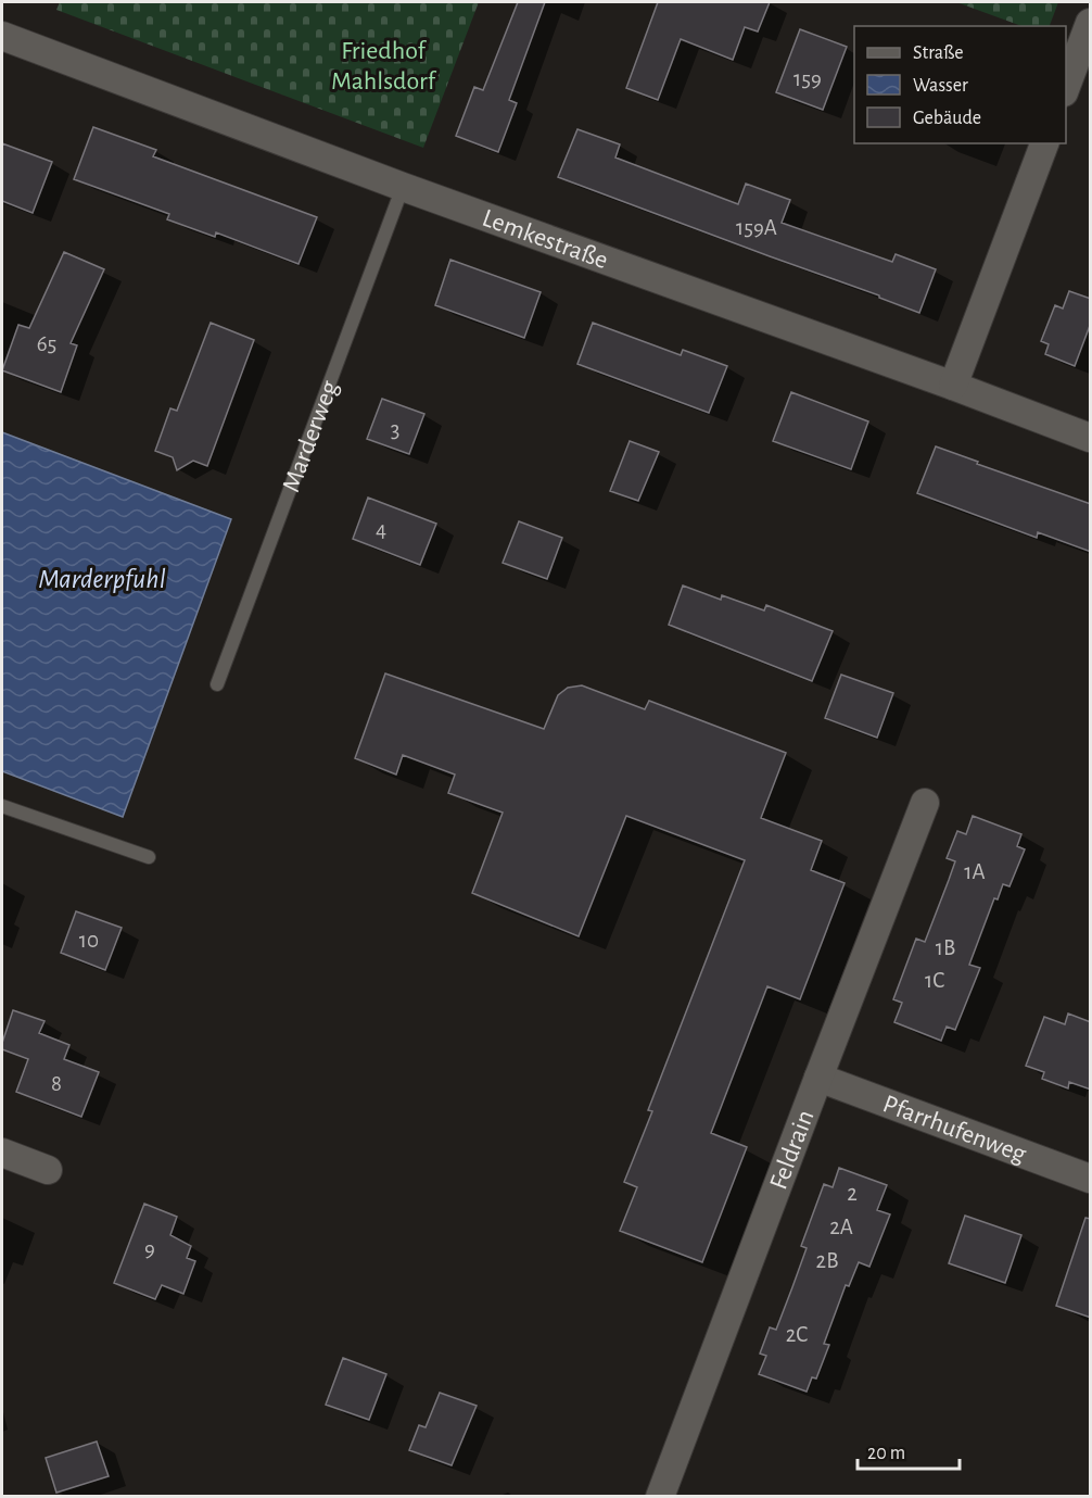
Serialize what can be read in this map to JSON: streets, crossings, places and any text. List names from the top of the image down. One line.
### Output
{"streets":{"street":["Lemkestraße","Pfarrhufenweg","Feldrain"],"lane":["Marderweg"]},"crossings":[["Lemkestraße","Marderweg"],["Pfarrhufenweg","Feldrain"]],"water":["Marderpfuhl"],"parks":["Friedhof Mahlsdorf"],"house_numbers":["159","159A","65","3","4","1A","10","1B","1C","8","2","2A","9","2B","2C"],"legend":["Straße","Wasser","Gebäude"],"scale_bar":"20 m"}
